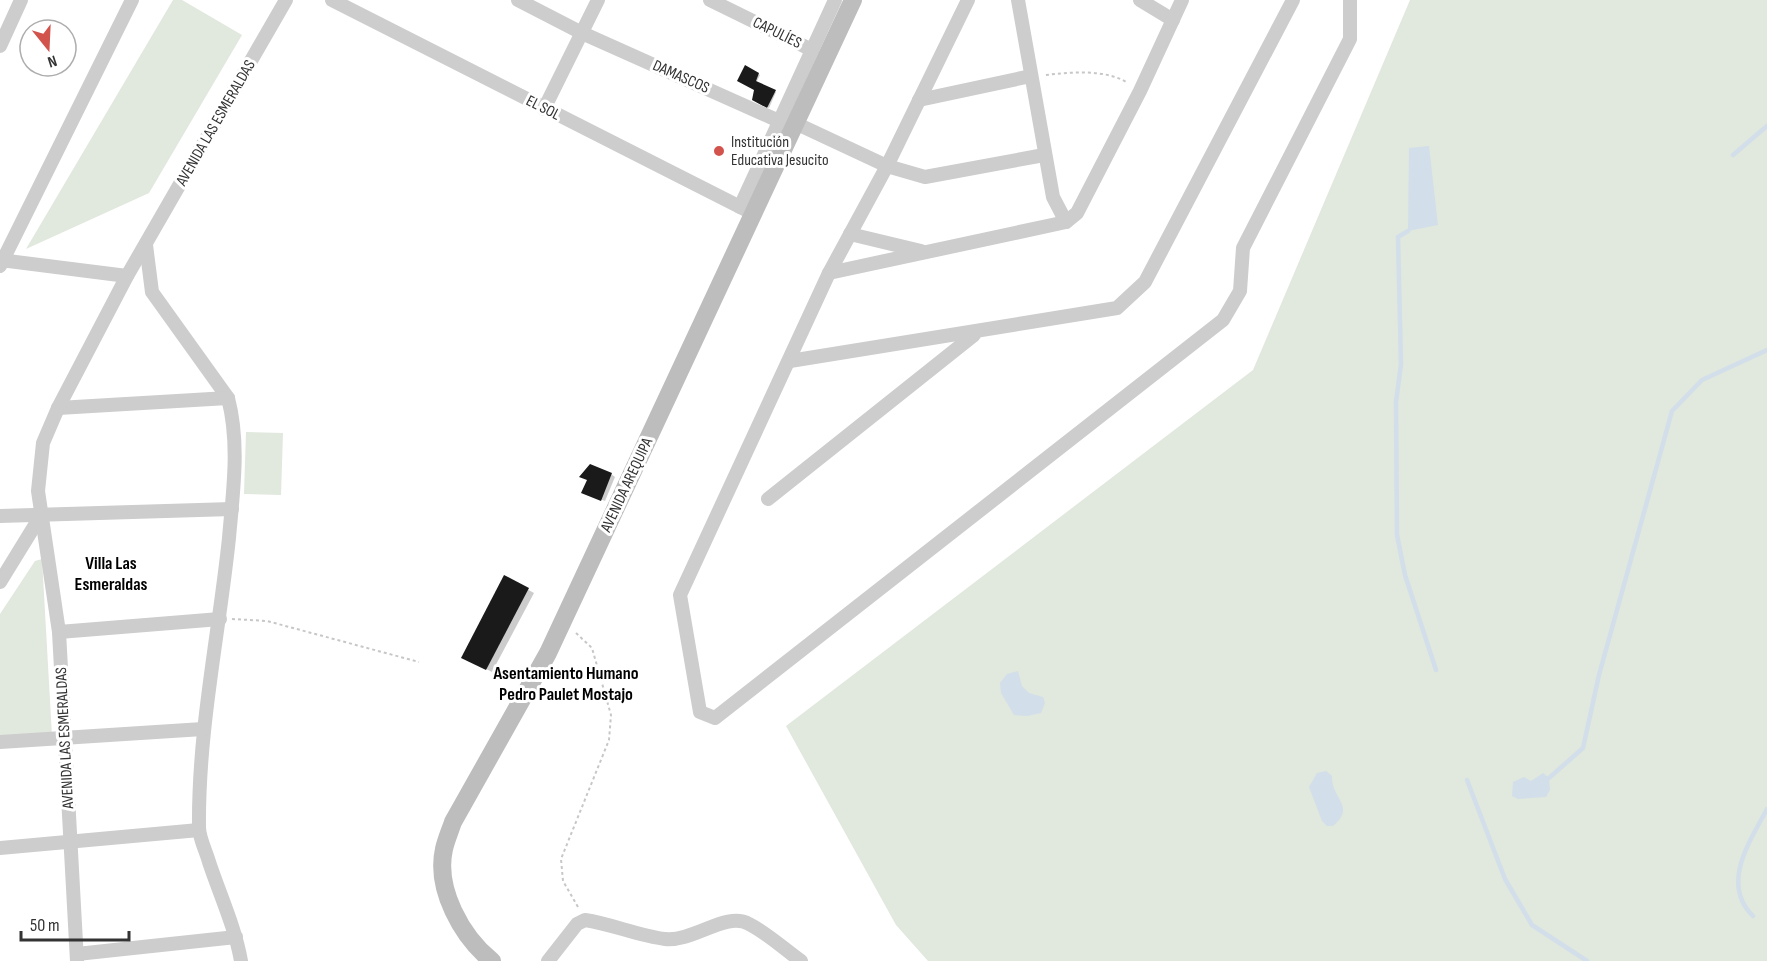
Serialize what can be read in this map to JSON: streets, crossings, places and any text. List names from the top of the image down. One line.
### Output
{"streets":{"street":["CAPULÍES","DAMASCOS","EL SOL","AVENIDA LAS ESMERALDAS","AVENIDA AREQUIPA"]},"crossings":[["DAMASCOS","AVENIDA AREQUIPA"],["EL SOL","AVENIDA AREQUIPA"]],"districts":["Villa Las Esmeraldas","Asentamiento Humano Pedro Paulet Mostajo"],"places":["Institución Educativa Jesucito"],"scale_bar":"50 m","north":"bottom"}
